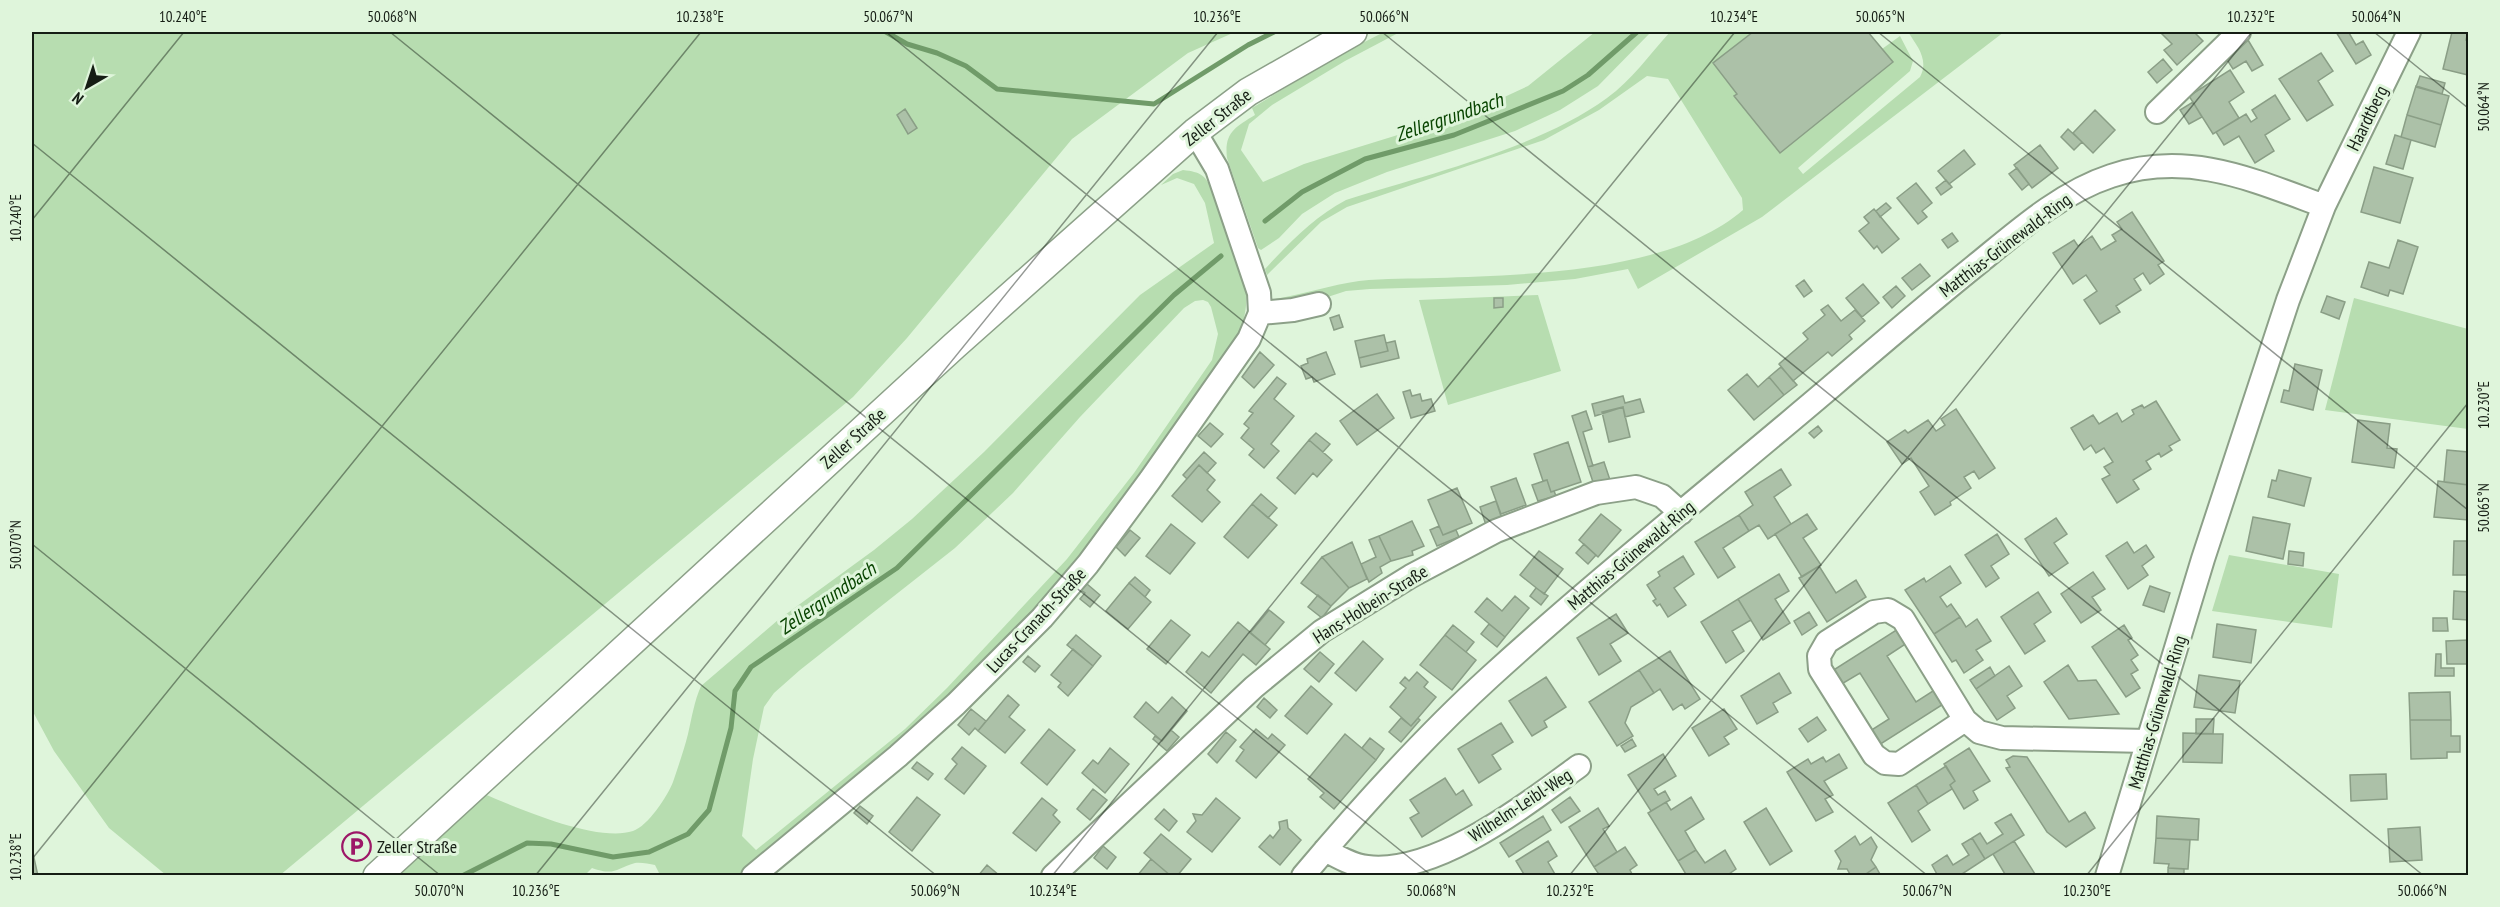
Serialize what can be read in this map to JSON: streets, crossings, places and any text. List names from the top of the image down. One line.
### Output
{"streets":{"street":["Zeller Straße","Haardtberg","Matthias-Grünewald-Ring","Hans-Holbein-Straße","Lucas-Cranach-Straße","Wilhelm-Leibl-Weg"]},"crossings":[["Haardtberg","Matthias-Grünewald-Ring"],["Matthias-Grünewald-Ring","Hans-Holbein-Straße"],["Matthias-Grünewald-Ring","Wilhelm-Leibl-Weg"]],"water":["Zellergrundbach"],"places":{"parking":["Zeller Straße"]},"north":"bottom left","coordinates":["10.240°E","50.068°N","10.238°E","50.067°N","10.236°E","50.066°N","10.234°E","50.065°N","10.232°E","50.064°N","10.230°E","50.070°N","50.069°N"]}
